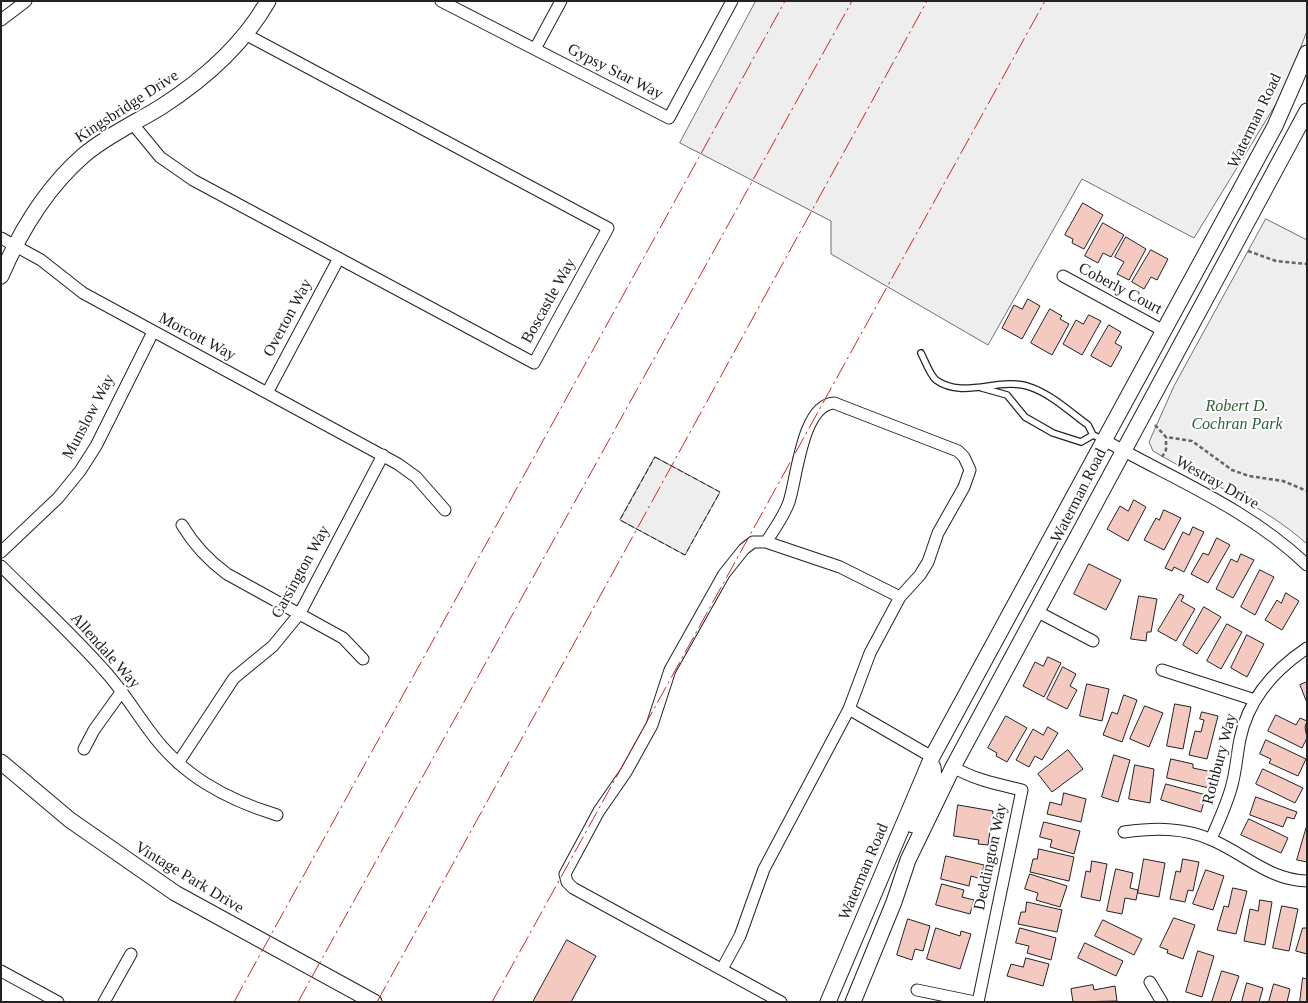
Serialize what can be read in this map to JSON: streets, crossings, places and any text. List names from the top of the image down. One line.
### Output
{"streets":{"street":["Gypsy Star Way","Kingsbridge Drive","Waterman Road","Coberly Court","Boscastle Way","Overton Way","Morcott Way","Munslow Way","Westray Drive","Carsington Way","Allendale Way","Rothbury Way","Deddington Way","Vintage Park Drive"]},"crossings":[["Kingsbridge Drive","Boscastle Way"],["Kingsbridge Drive","Morcott Way"],["Waterman Road","Coberly Court"],["Waterman Road","Westray Drive"],["Waterman Road","Deddington Way"],["Boscastle Way","Overton Way"],["Overton Way","Morcott Way"],["Morcott Way","Munslow Way"],["Morcott Way","Carsington Way"],["Carsington Way","Allendale Way"]],"parks":["Robert D. Cochran Park"]}
